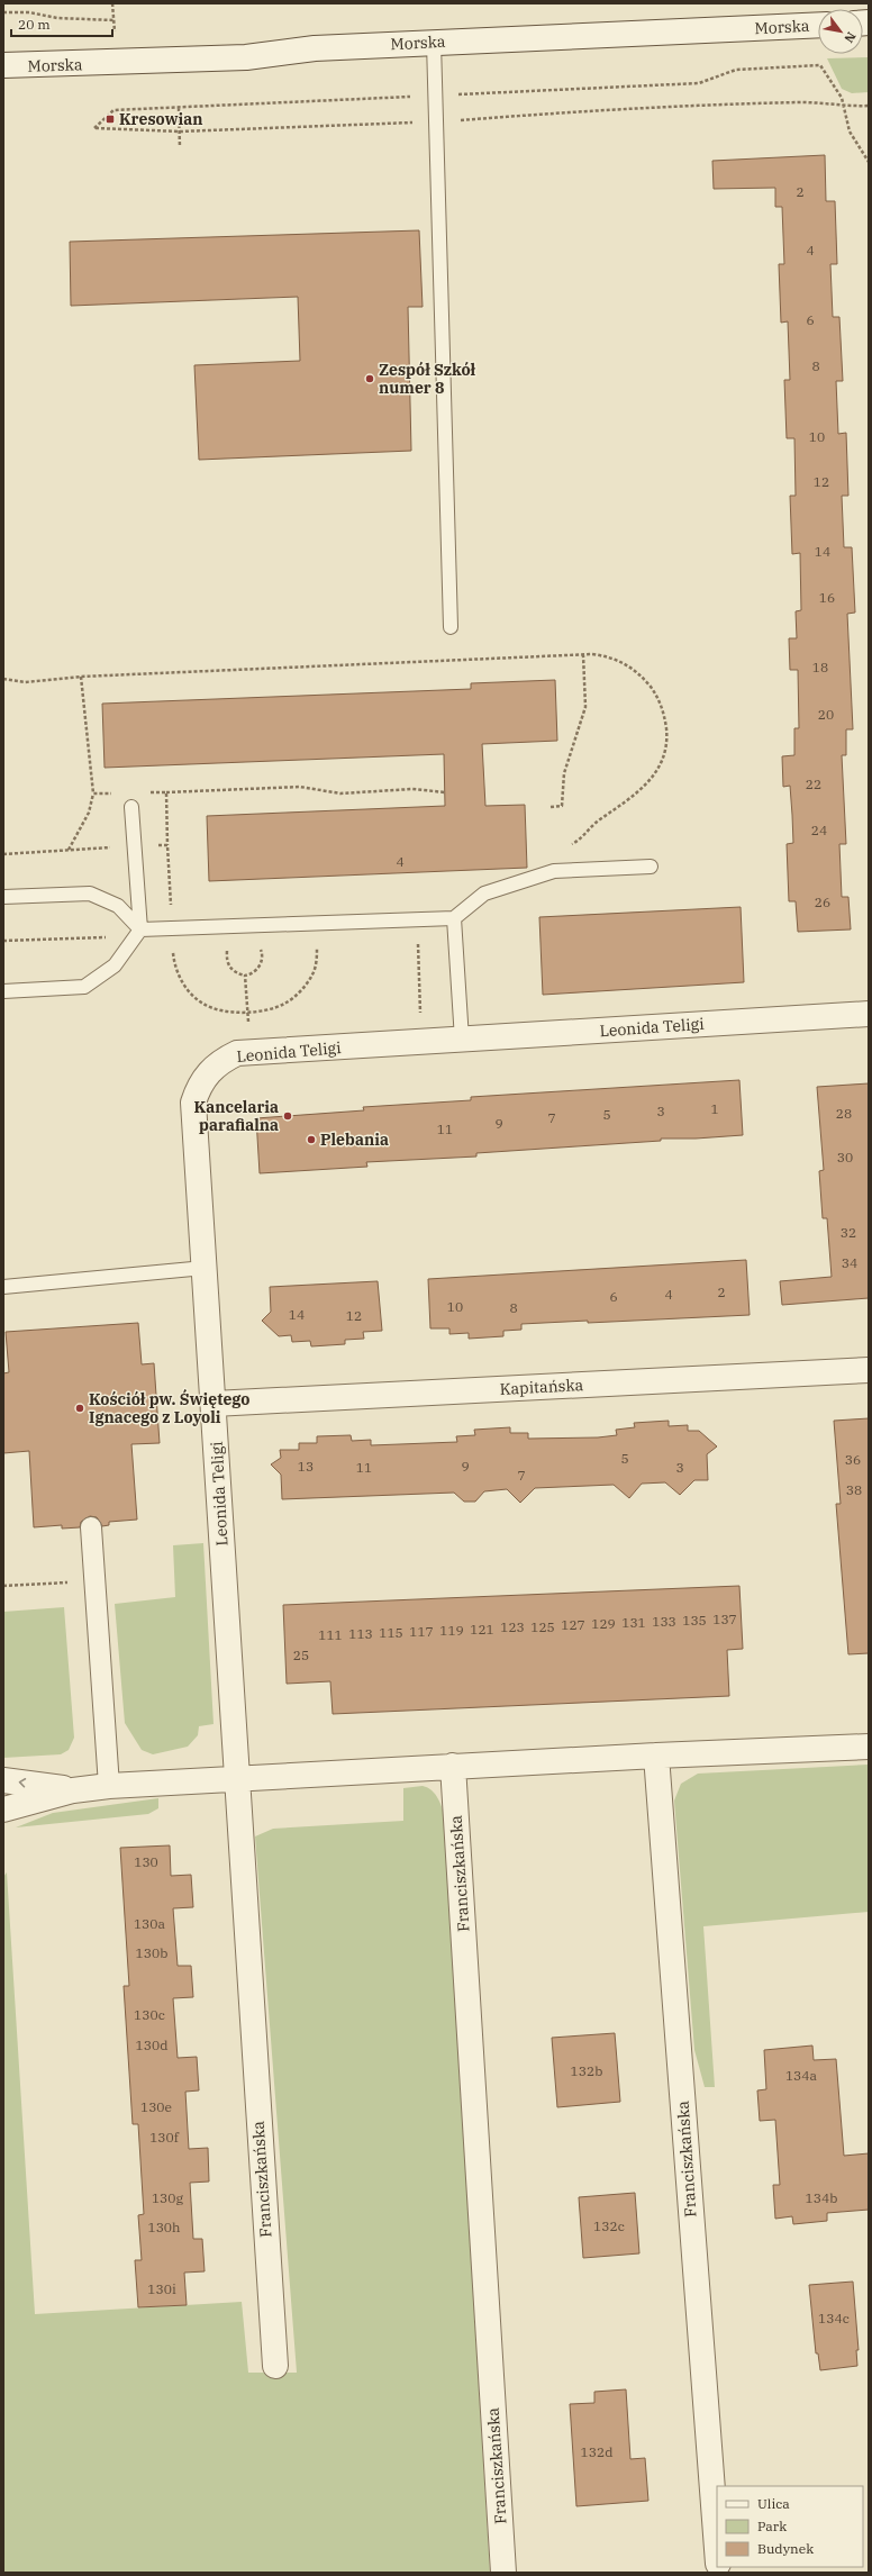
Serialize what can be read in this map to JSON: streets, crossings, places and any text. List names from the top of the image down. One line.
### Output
{"streets":{"street":["Morska","Leonida Teligi","Kapitańska","Franciszkańska"]},"crossings":[["Leonida Teligi","Kapitańska"],["Leonida Teligi","Franciszkańska"]],"places":{"transit":["Kresowian"],"other":["Zespół Szkół numer 8","Kancelaria parafialna","Plebania","Kościół pw. Świętego Ignacego z Loyoli"]},"house_numbers":["2","4","6","8","10","12","14","16","18","20","22","24","4","26","1","3","28","5","7","9","11","30","32","34","2","4","6","10","8","14","12","5","36","13","9","11","3","7","38","137","135","133","131","129","127","123","125","121","119","117","115","113","111","25","130","130a","130b","130c","130d","132b","134a","130e","130f","130g","134b","132c","130h","130i","134c","132d"],"legend":["Ulica","Park","Budynek"],"scale_bar":"20 m","north":"bottom right"}
